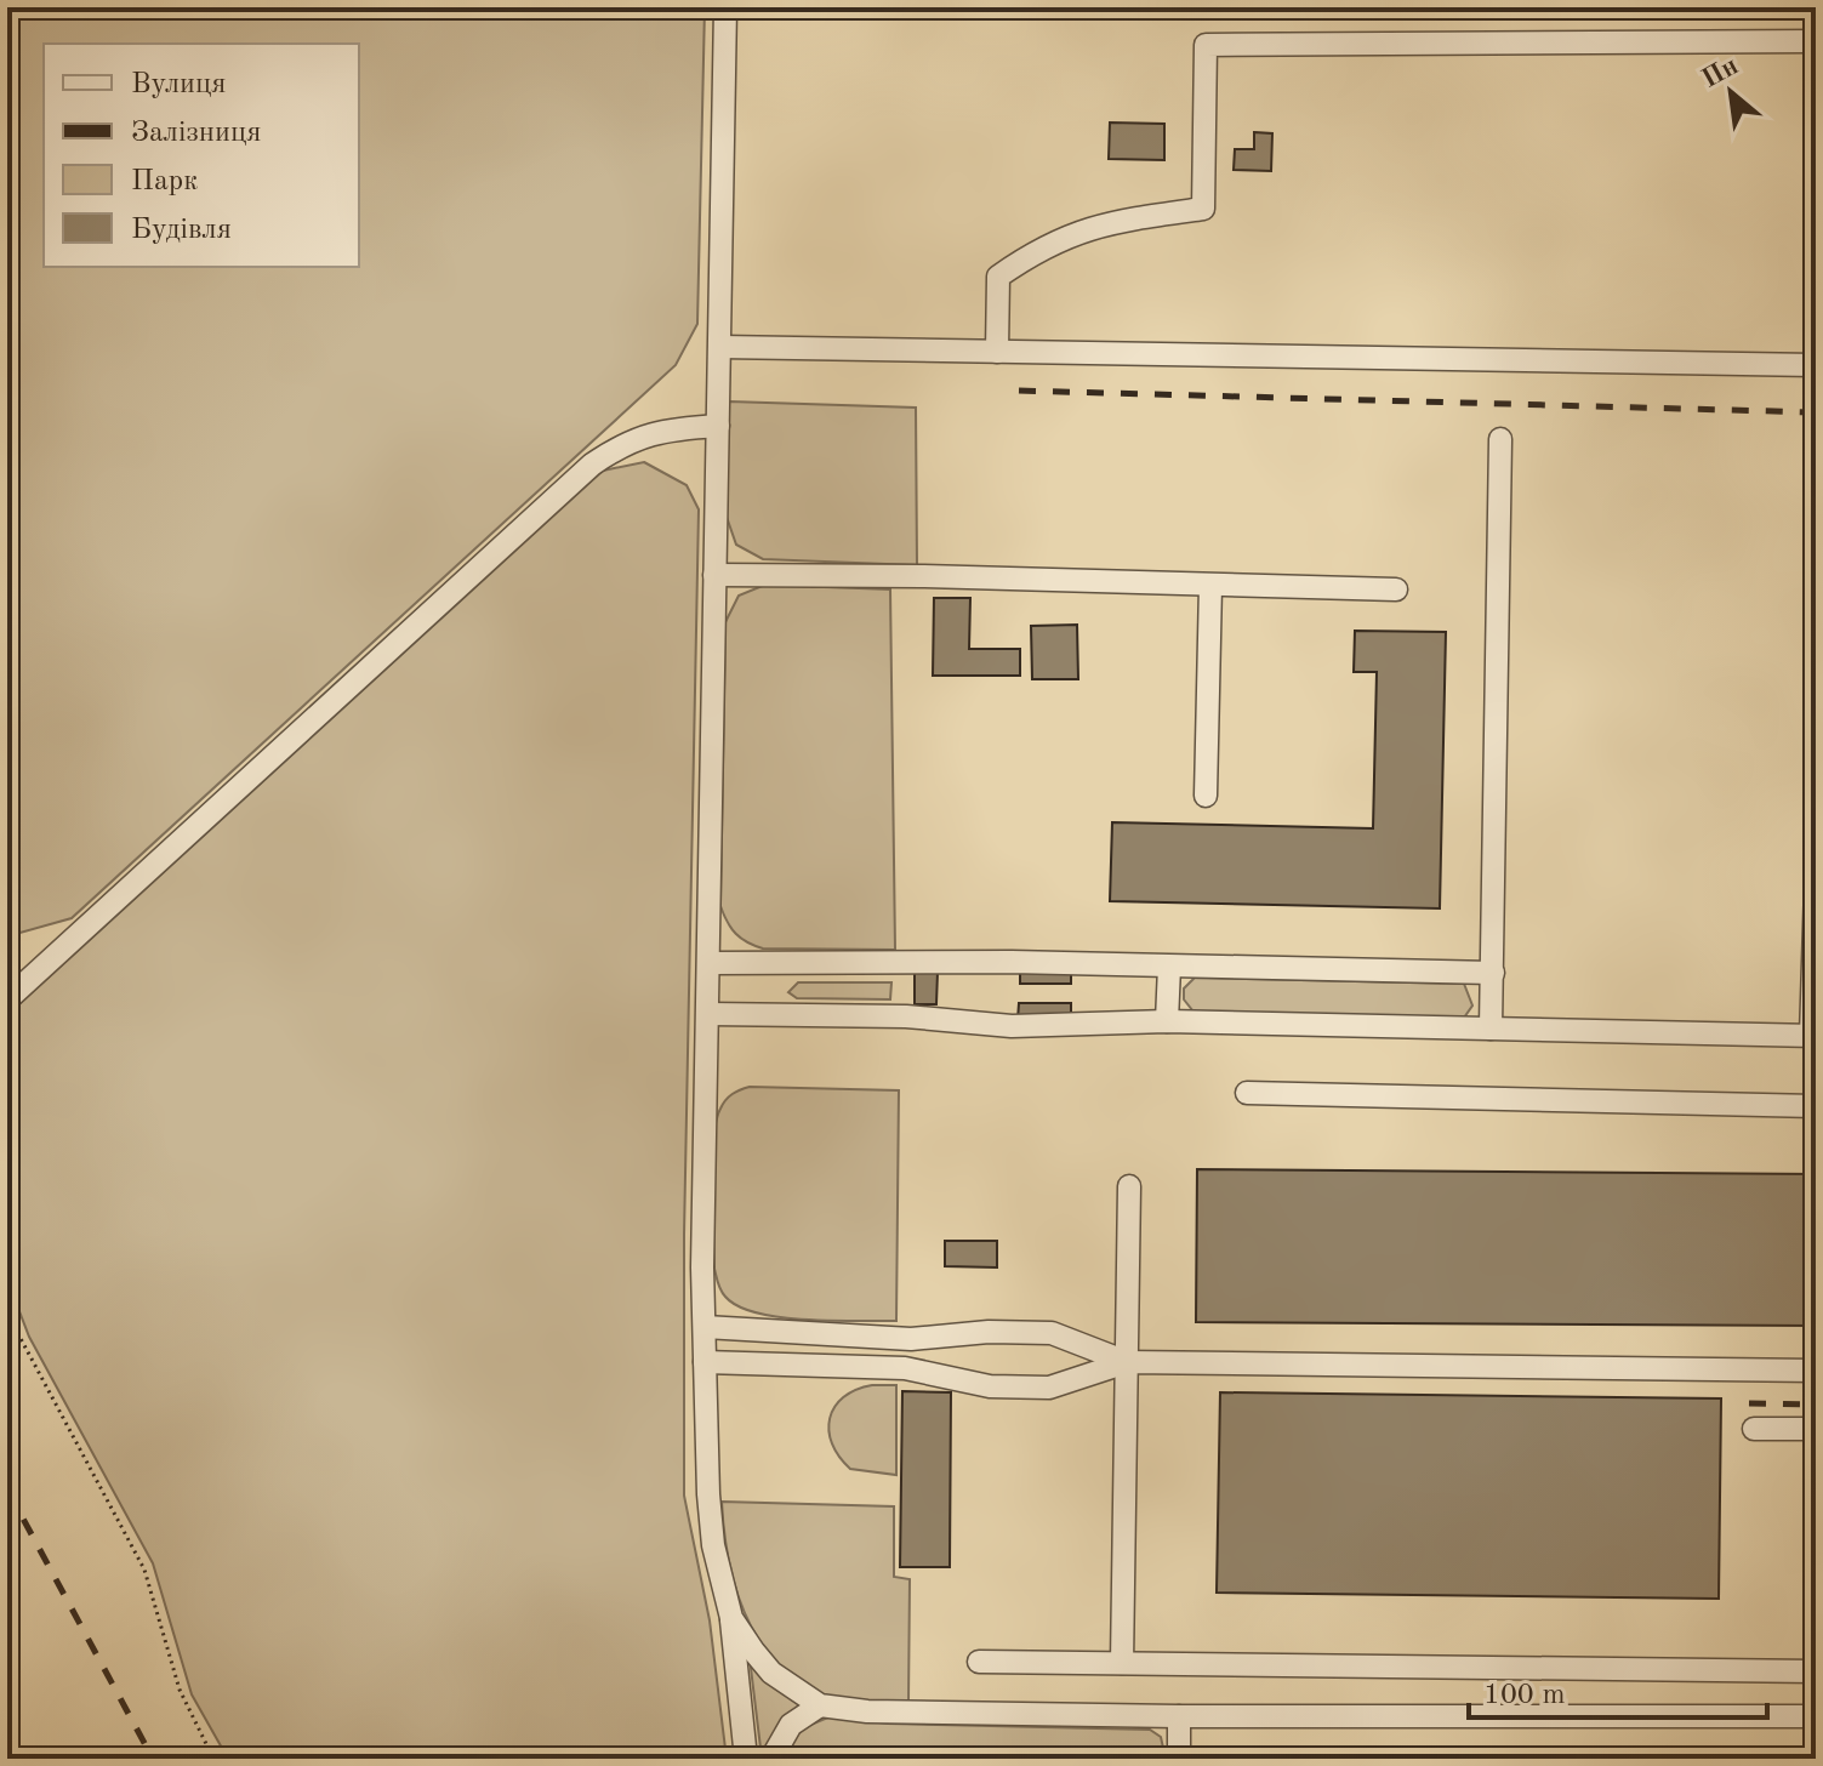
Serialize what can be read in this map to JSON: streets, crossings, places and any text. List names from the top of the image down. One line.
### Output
{"legend":["Вулиця","Залізниця","Парк","Будівля"],"scale_bar":"100 m","north":"top left"}
